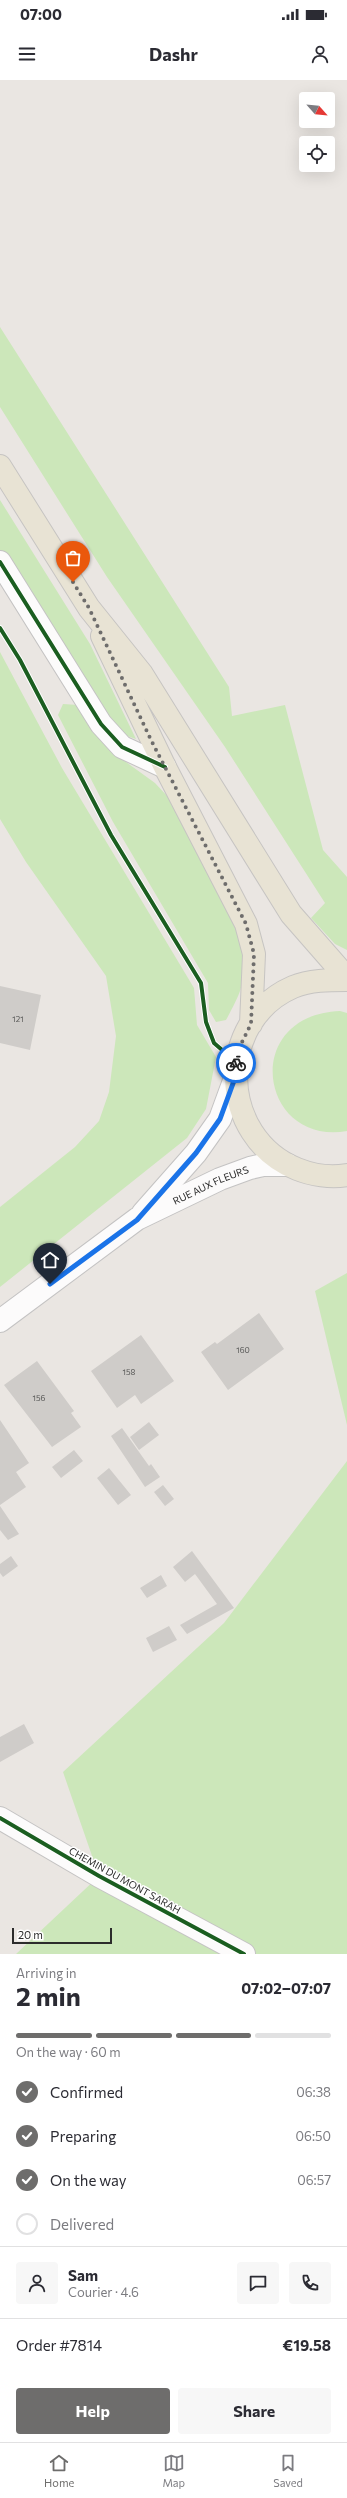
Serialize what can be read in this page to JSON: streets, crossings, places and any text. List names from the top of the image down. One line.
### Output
{"streets":{"street":["RUE AUX FLEURS","CHEMIN DU MONT SARAH"]},"house_numbers":["121","160","158","156"],"scale_bar":"20 m","north":"bottom right","page":{"status":"07:00","header":"Dashr","scale":"20 m","heading":["2 min","Arriving in","07:02–07:07"],"panel":["Sam","Courier · 4.6","Order #7814","€19.58"],"bar":"On the way · 60 m","list":[["Confirmed","06:38"],["Preparing","06:50"],["On the way","06:57"],"Delivered"],"buttons":["Help","Share"],"tabs":["Home","Map","Saved"]}}
